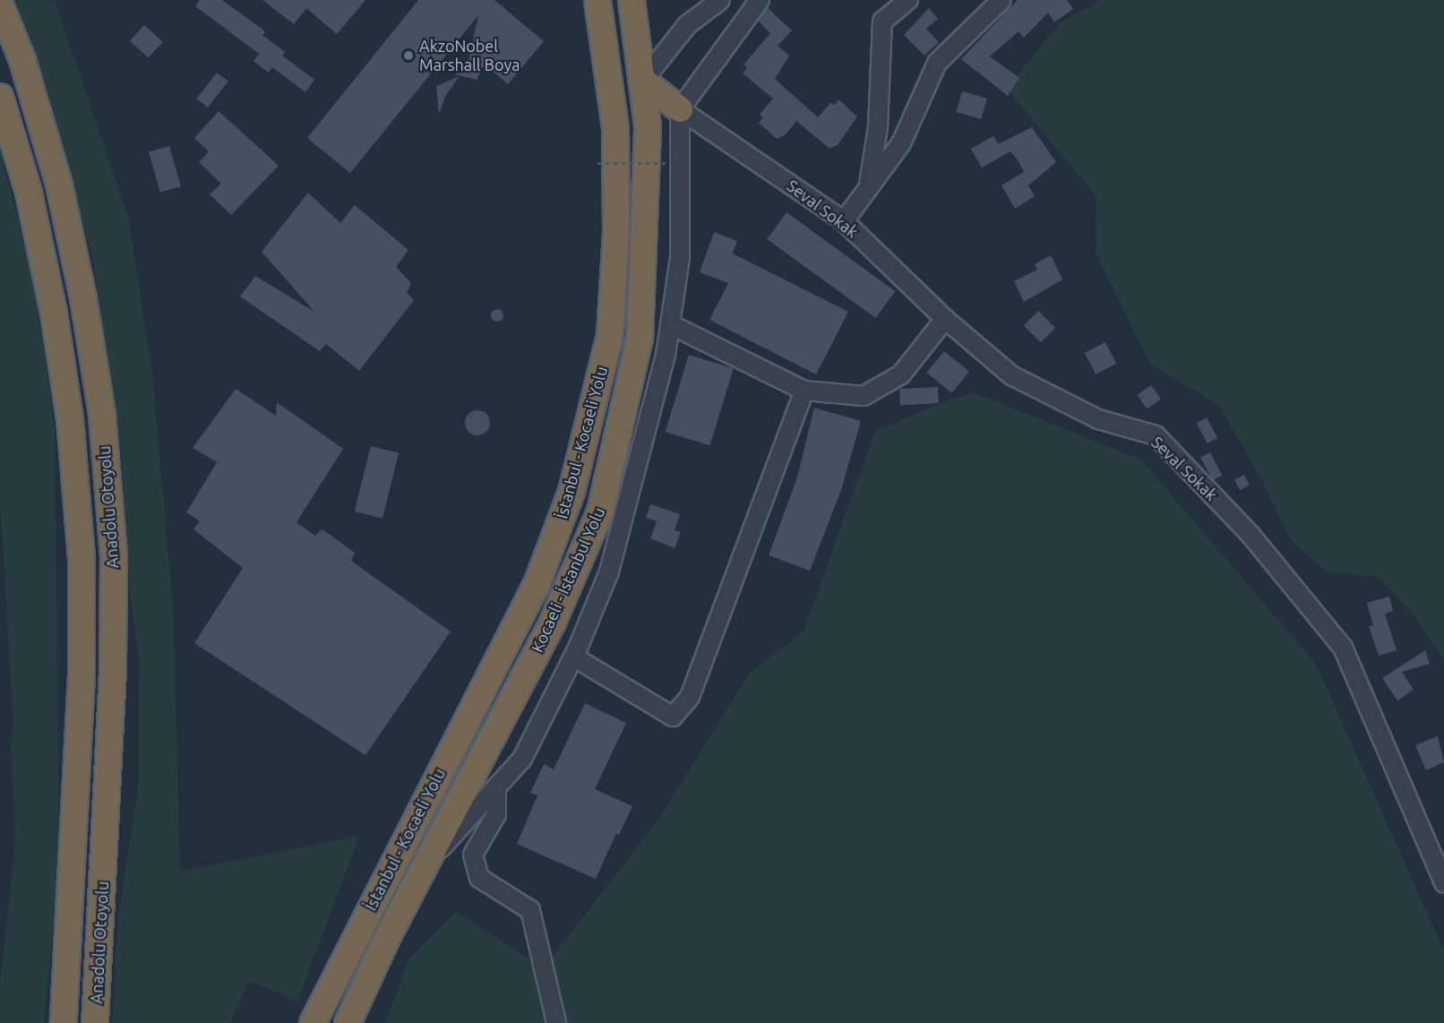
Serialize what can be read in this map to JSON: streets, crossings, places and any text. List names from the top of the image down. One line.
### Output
{"streets":{"highway":["İstanbul - Kocaeli Yolu","Anadolu Otoyolu","Kocaeli - İstanbul Yolu"],"street":["Seval Sokak"]},"places":["AkzoNobel Marshall Boya"]}
